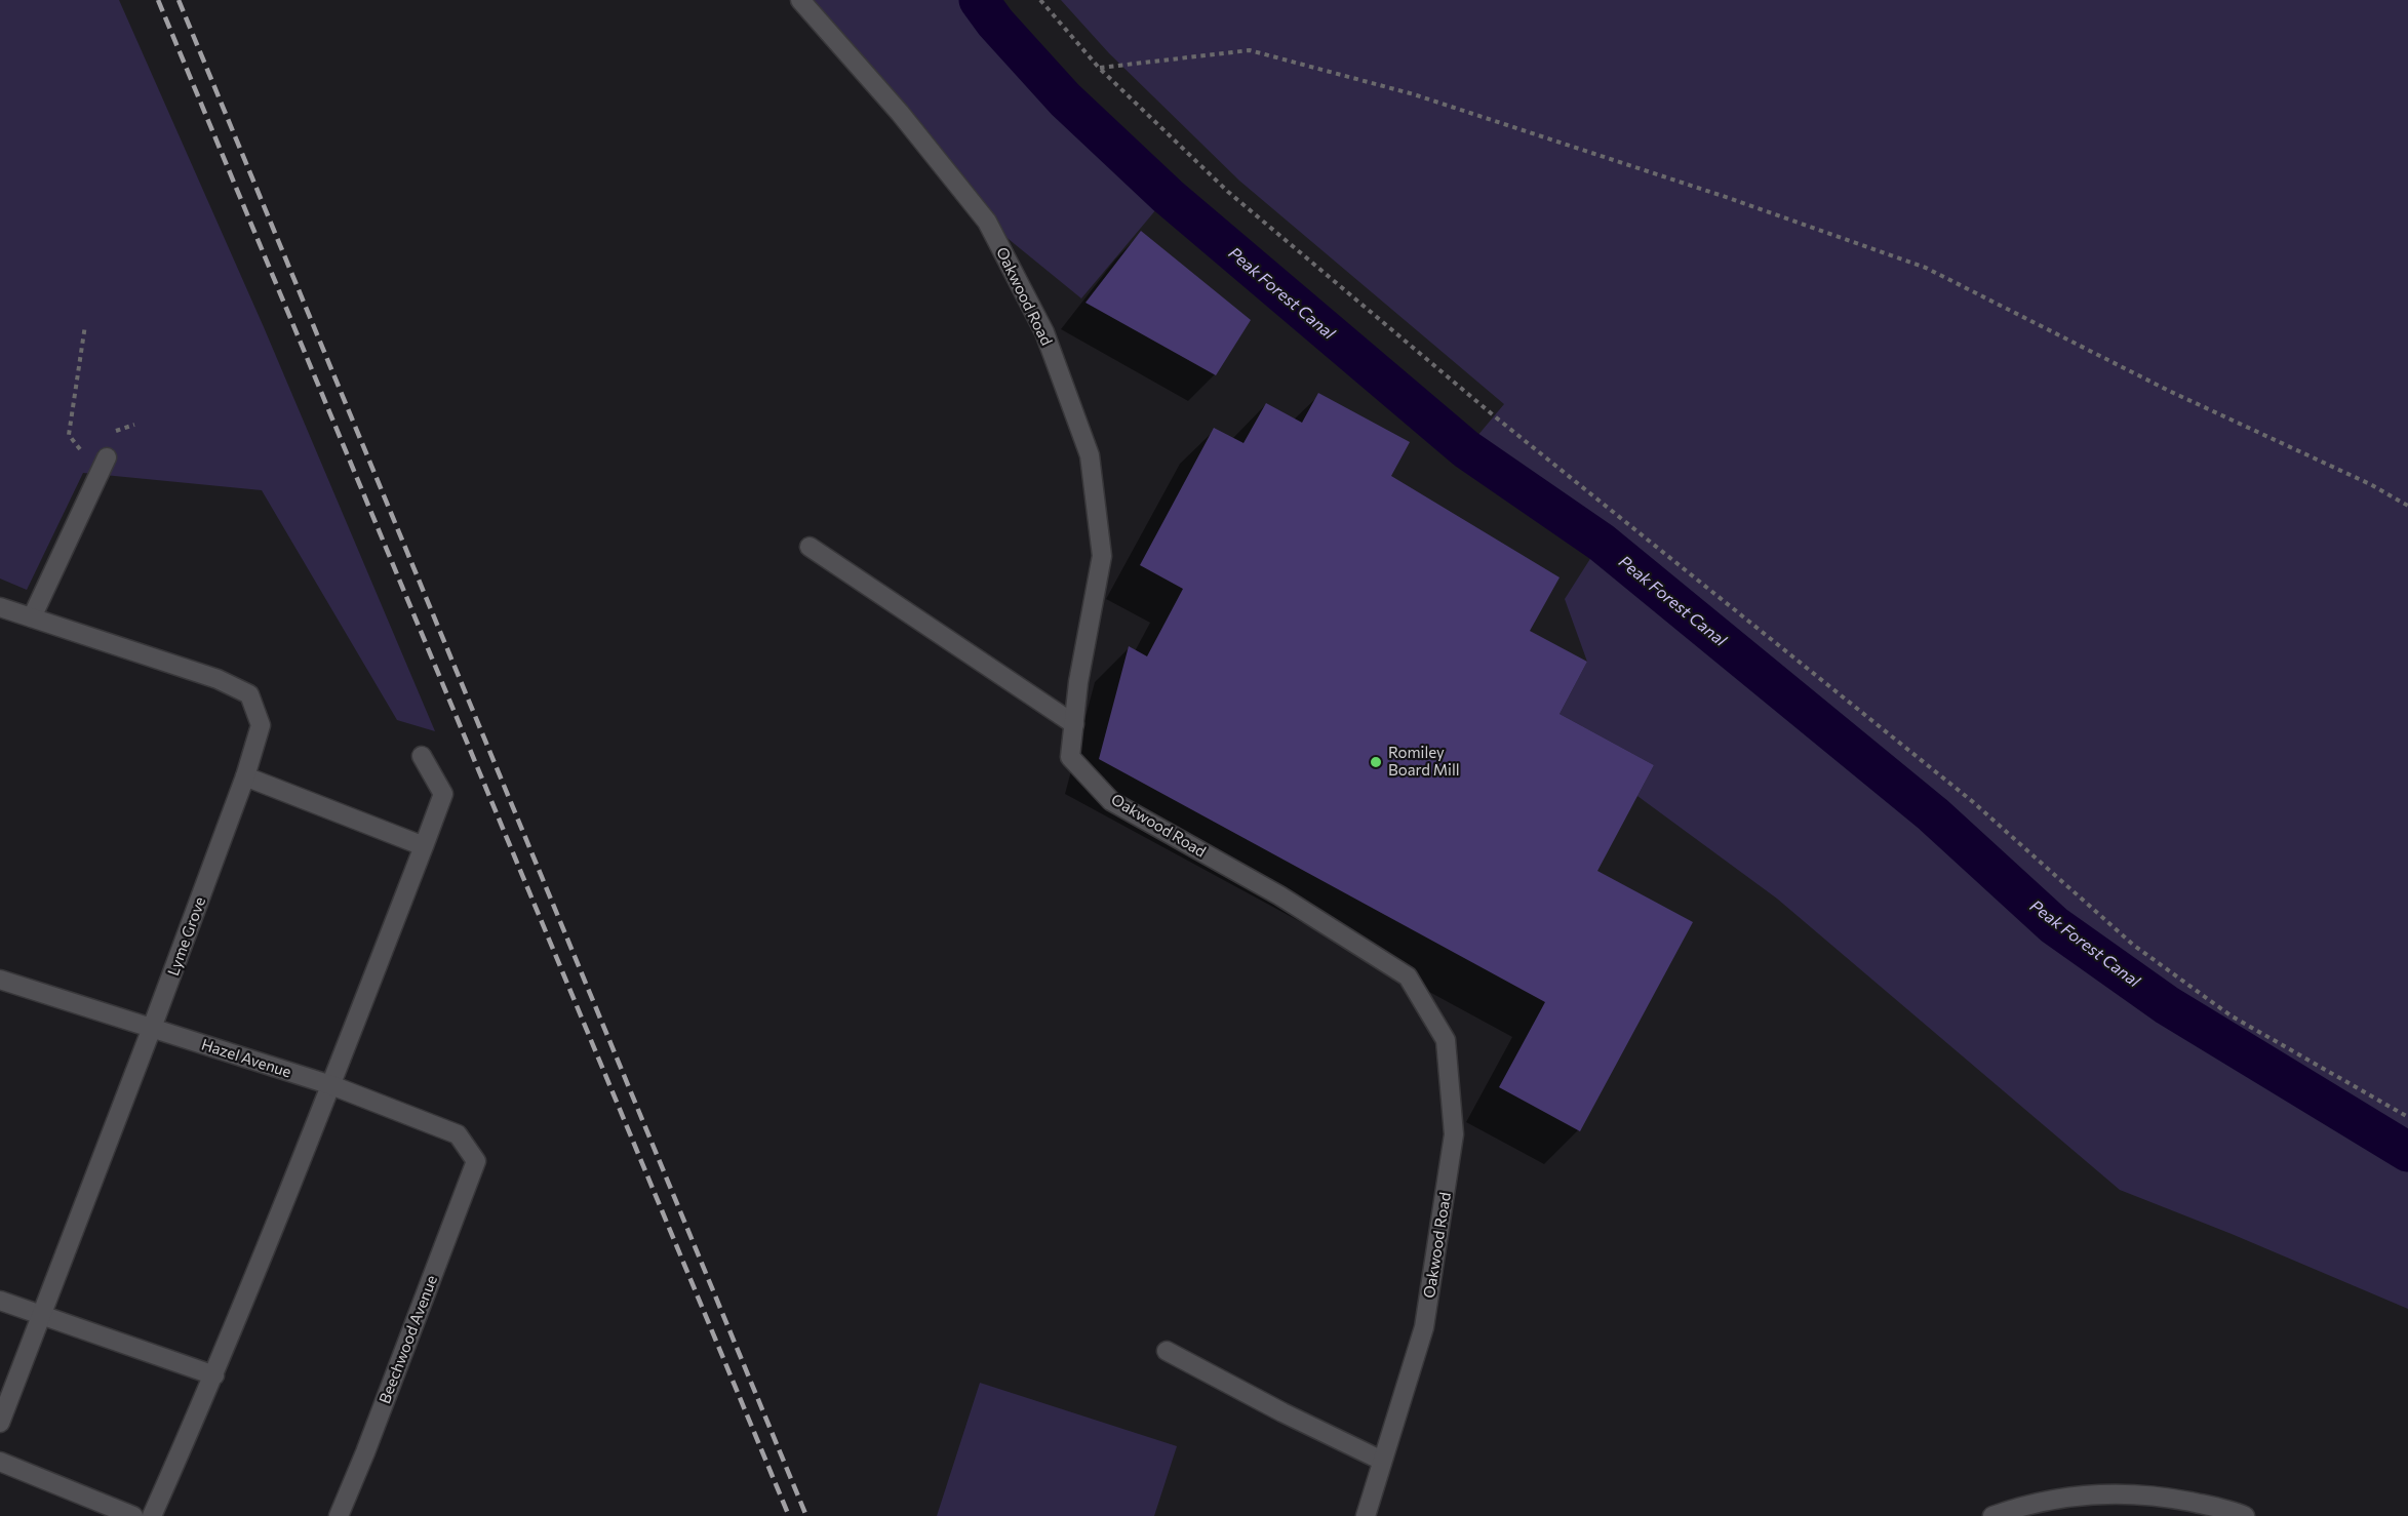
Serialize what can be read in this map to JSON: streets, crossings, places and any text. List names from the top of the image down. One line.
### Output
{"streets":{"street":["Oakwood Road","Lyme Grove","Hazel Avenue","Beechwood Avenue"]},"crossings":[["Lyme Grove","Hazel Avenue"],["Hazel Avenue","Beechwood Avenue"]],"water":["Peak Forest Canal"],"places":["Romiley Board Mill"]}
